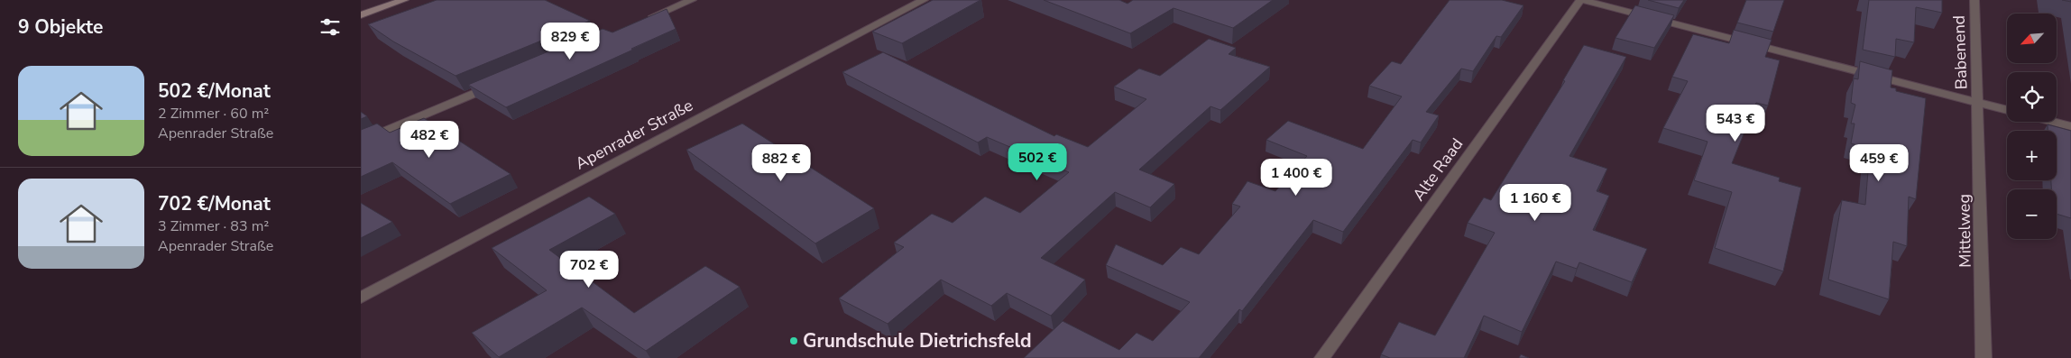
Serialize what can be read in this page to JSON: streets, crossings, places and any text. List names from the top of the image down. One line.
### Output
{"streets":{"street":["Babenend","Apenrader Straße","Alte Raad","Mittelweg"]},"crossings":[["Babenend","Mittelweg"]],"places":["Grundschule Dietrichsfeld"],"north":"bottom left","page":{"heading":"9 Objekte","map_buttons":["+","−"],"price":["829 €","543 €","482 €","502 €","882 €","459 €","1 400 €","1 160 €","702 €"],"list":[{"name":"502 €/Monat","note":"2 Zimmer · 60 m² · Apenrader Straße"},{"name":"702 €/Monat","note":"3 Zimmer · 83 m² · Apenrader Straße"}]}}
